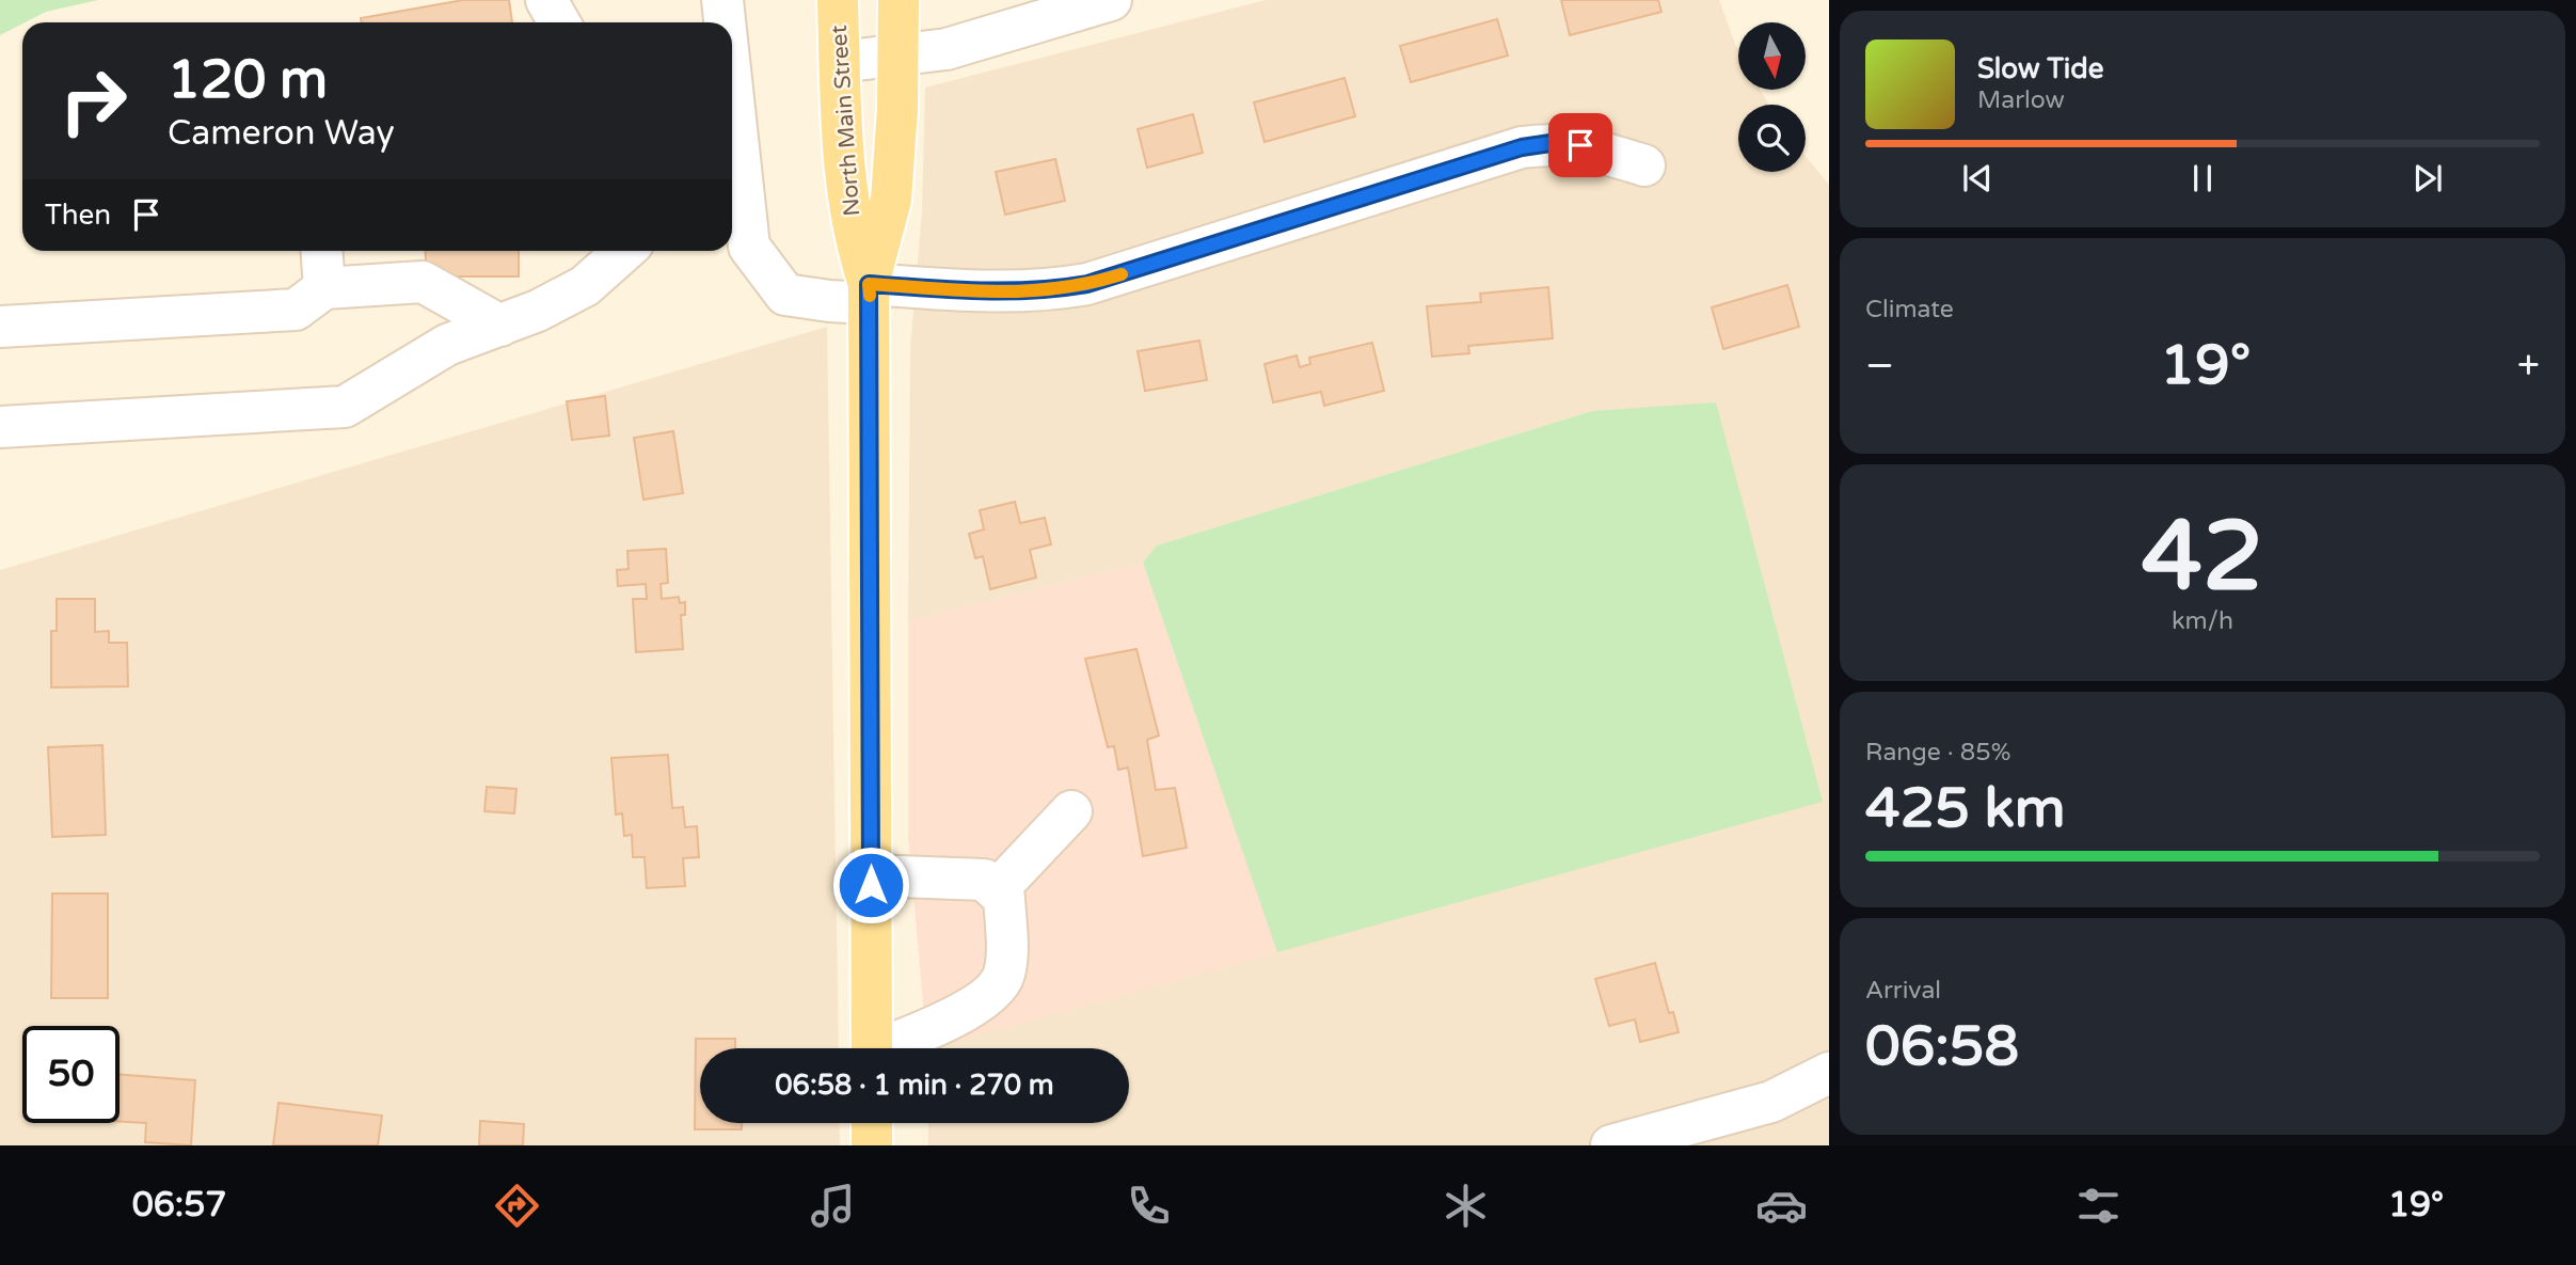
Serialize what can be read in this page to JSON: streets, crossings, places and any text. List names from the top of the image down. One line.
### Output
{"streets":{"main road":["North Main Street"]},"north":"bottom","page":{"turn":["120 m","Cameron Way"],"song":["Slow Tide","Marlow"],"then":"Then","tile":["Climate",["42","km/h"],["Range · 85%","425 km"],["Arrival","06:58"]],"heat":["−","19°","+"],"limit":"50","trip":"06:58 · 1 min · 270 m","tabs":["06:57","19°"]}}
